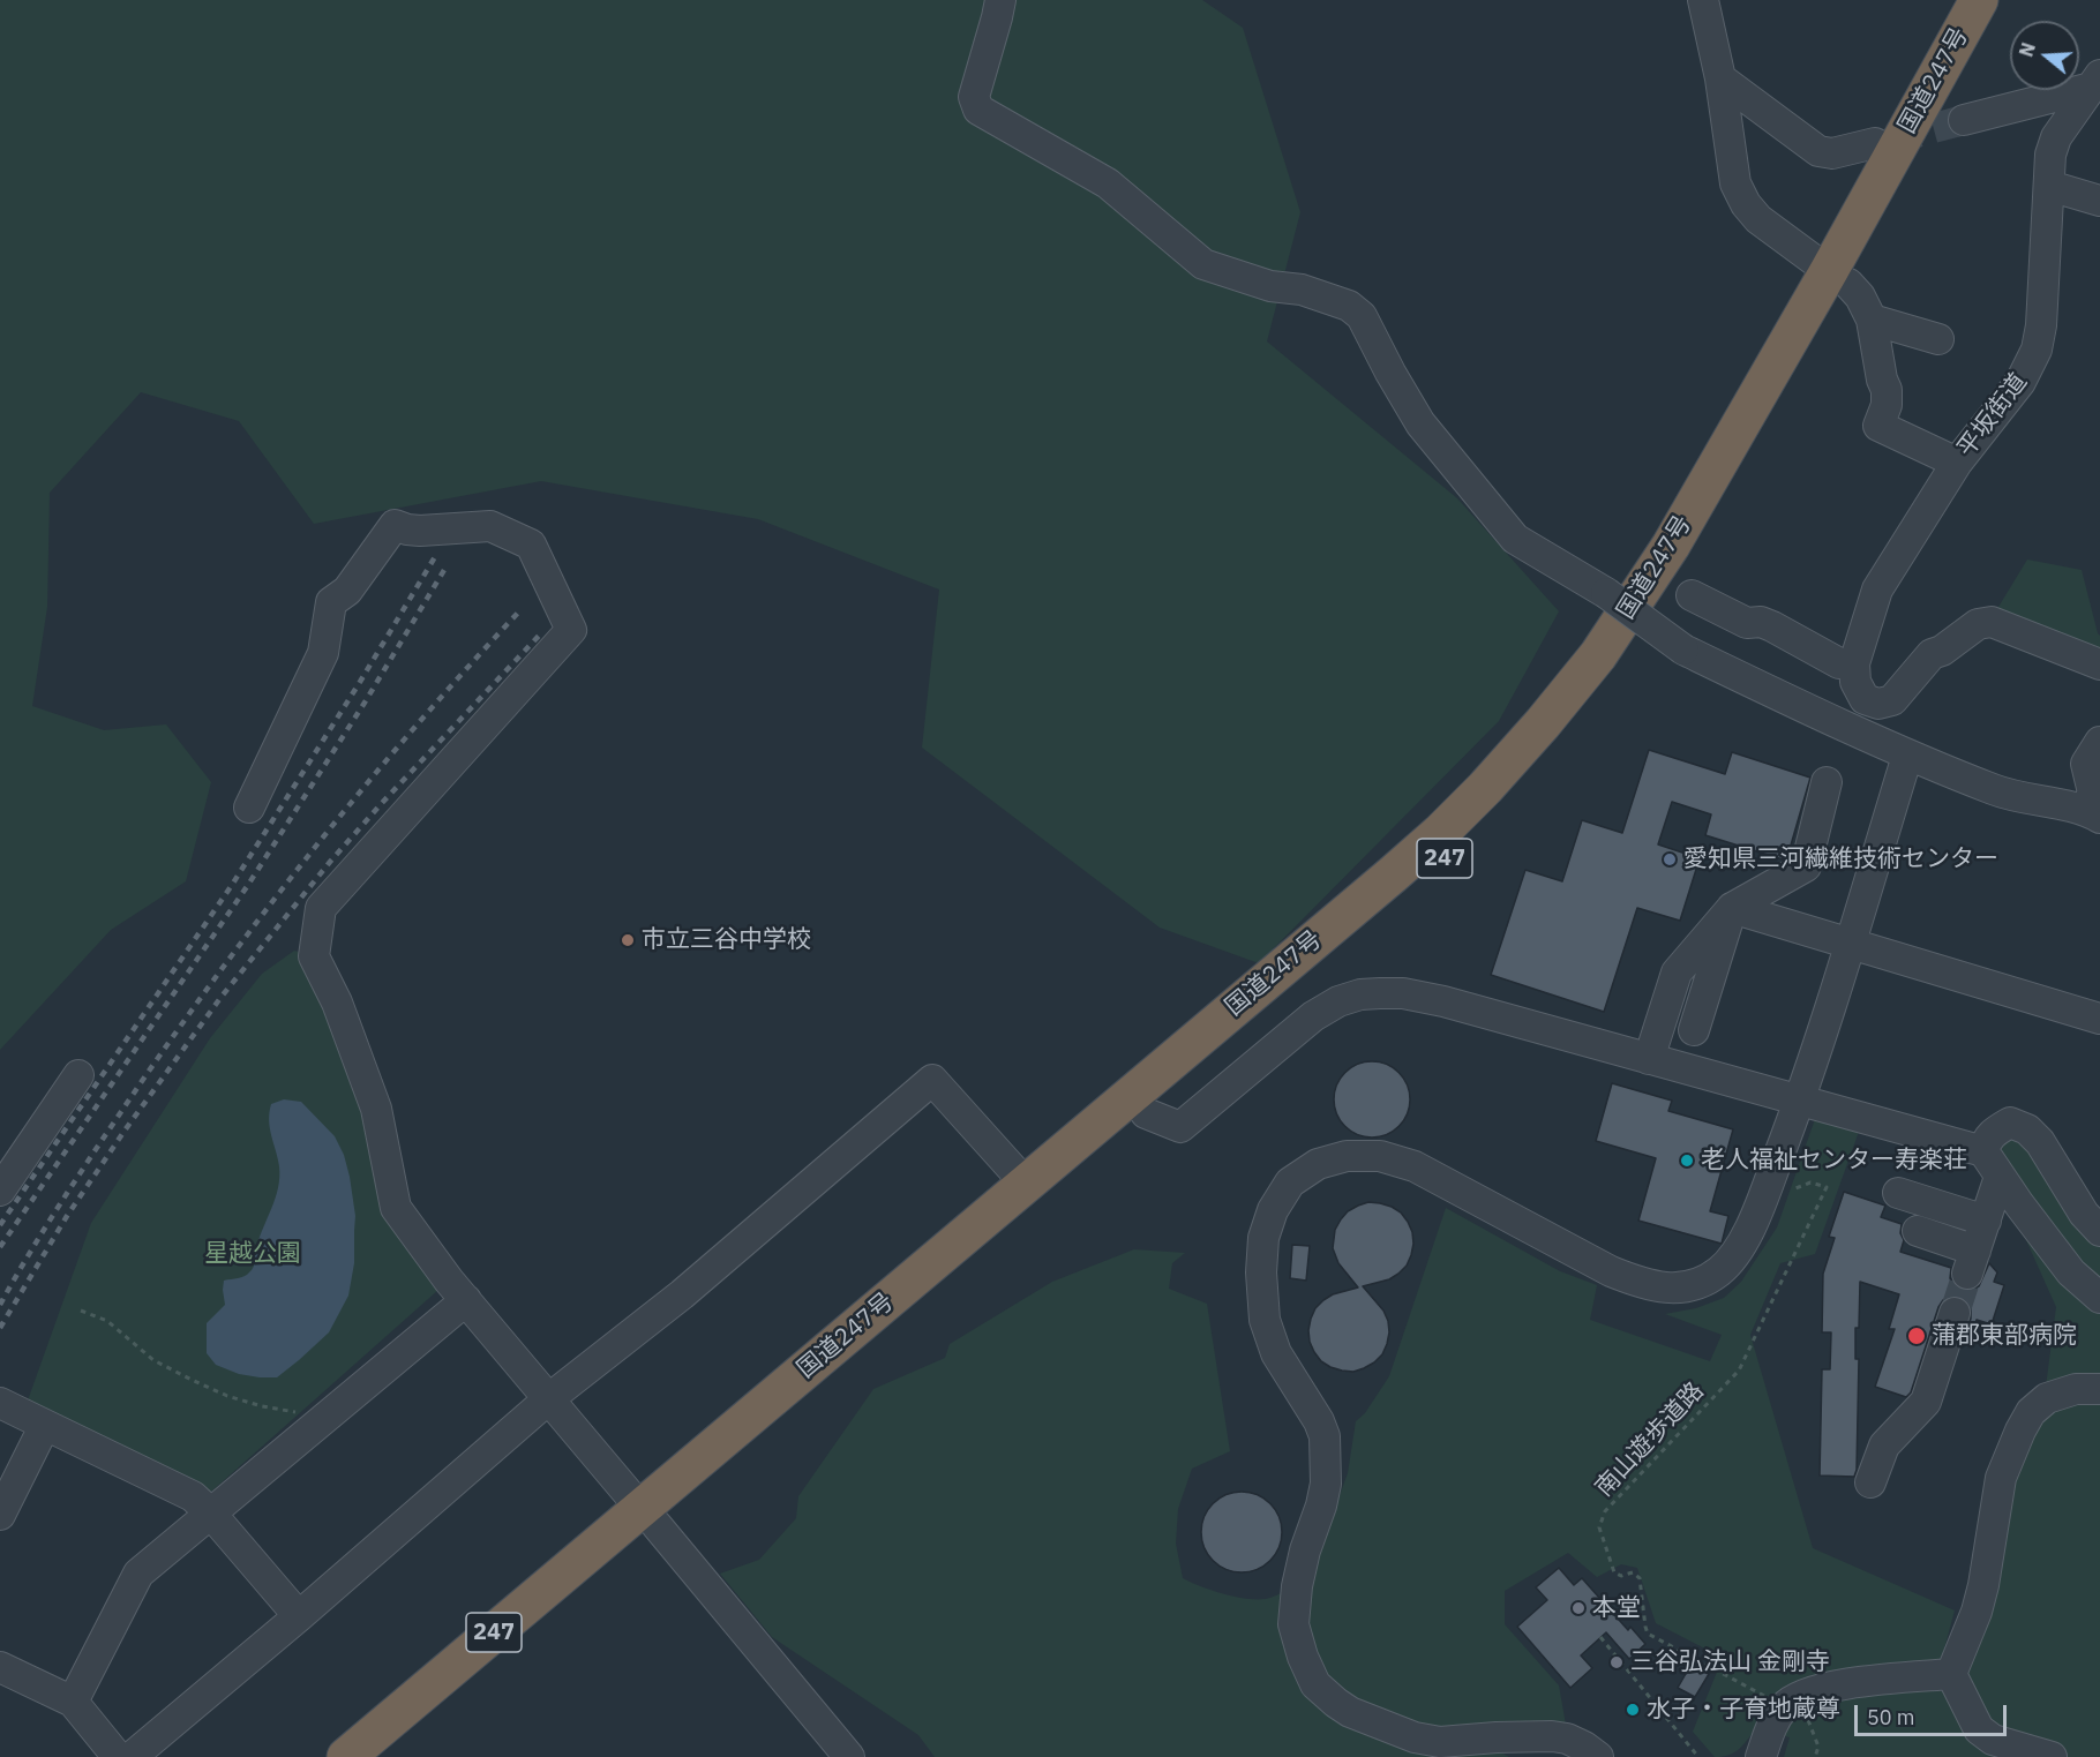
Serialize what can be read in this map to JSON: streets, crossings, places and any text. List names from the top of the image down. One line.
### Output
{"streets":{"highway":["国道247号","247"],"street":["平坂街道"],"path":["南山遊歩道路"]},"parks":["星越公園"],"places":["愛知県三河繊維技術センター","市立三谷中学校","老人福祉センター寿楽荘","蒲郡東部病院","本堂","三谷弘法山 金剛寺","水子・子育地蔵尊"],"scale_bar":"50 m","north":"left"}
